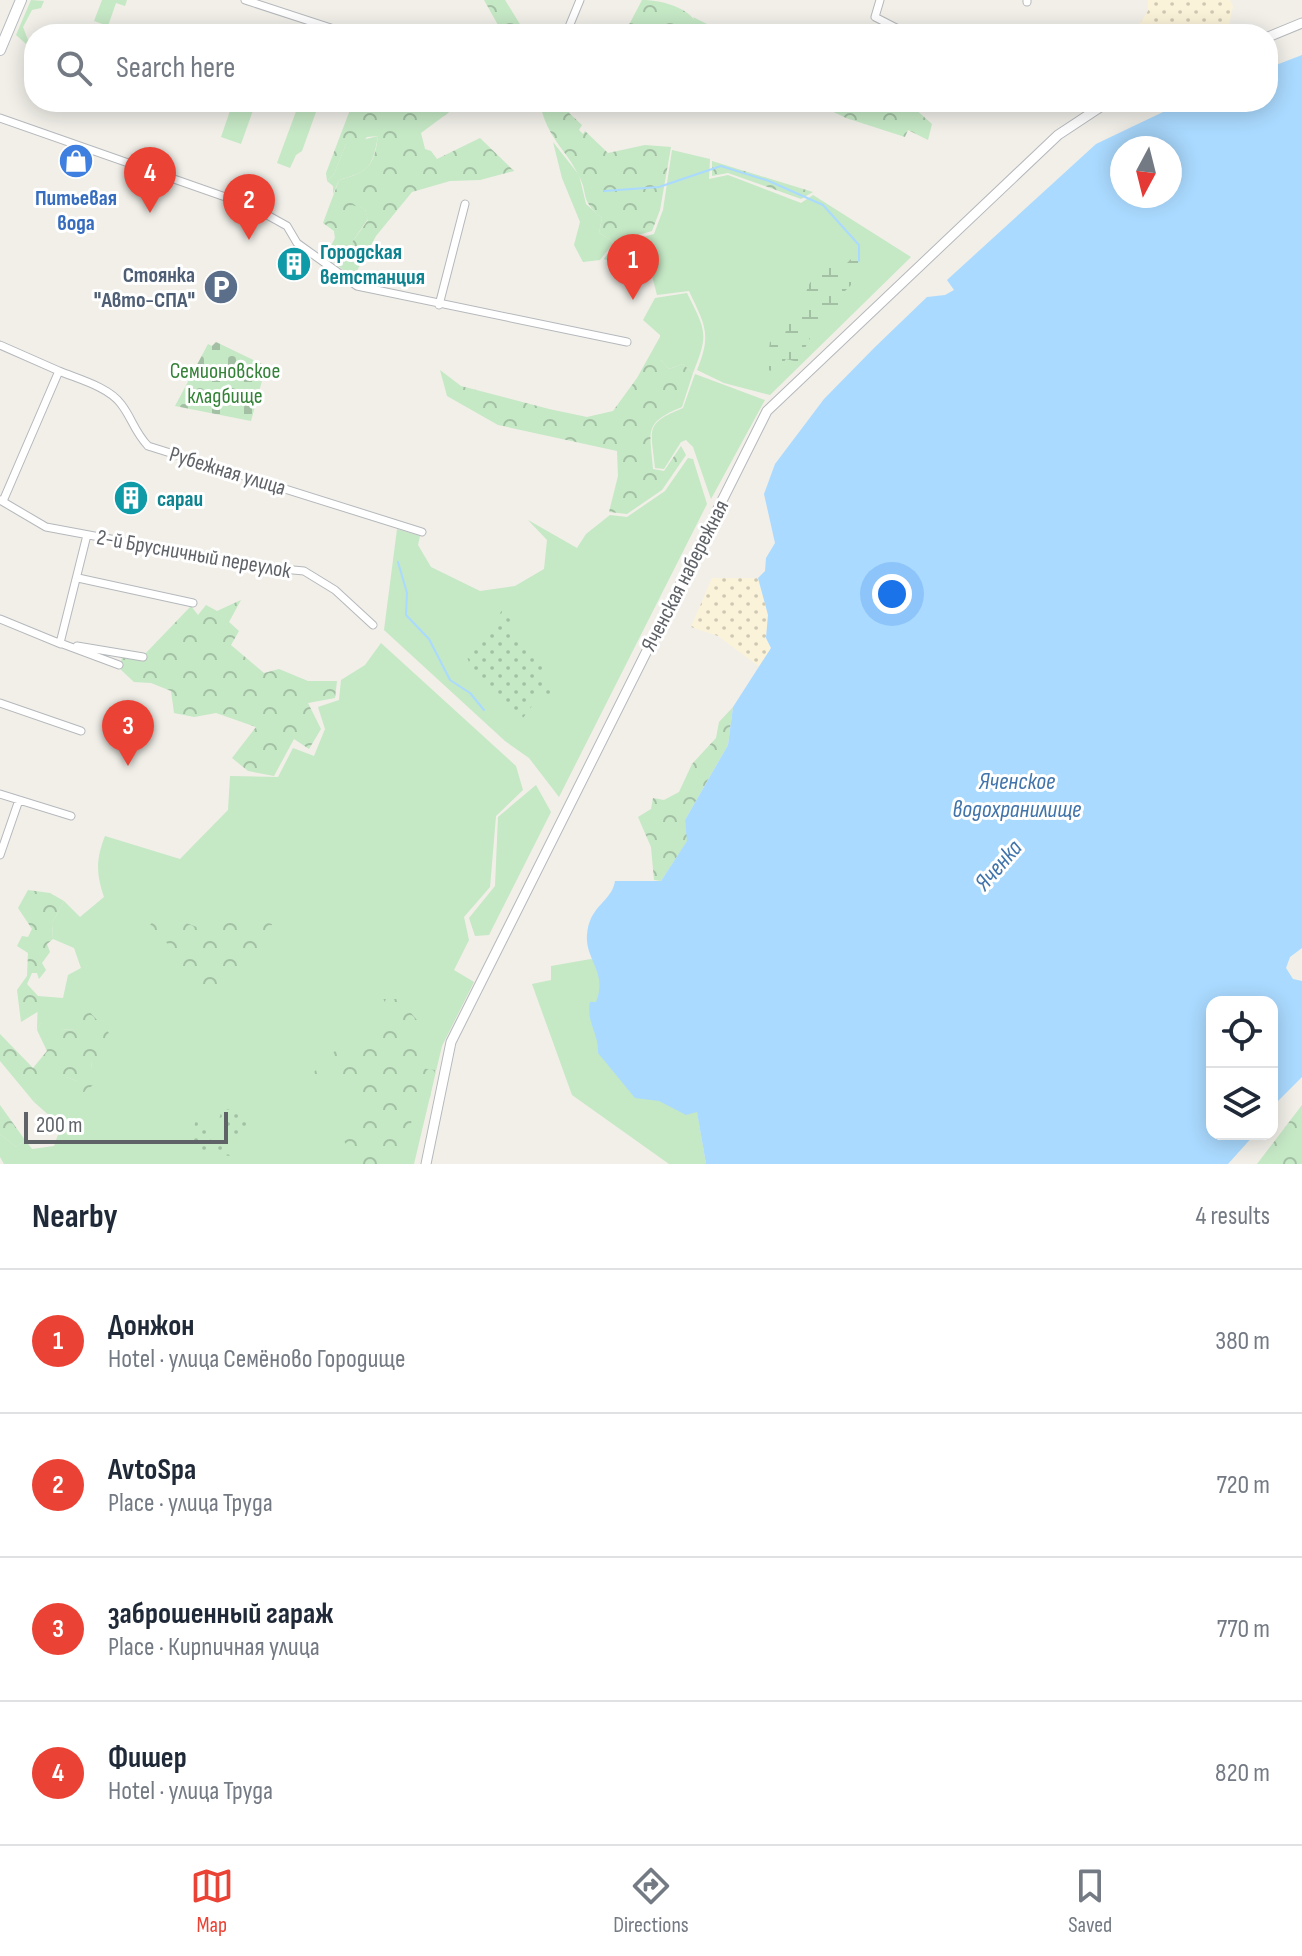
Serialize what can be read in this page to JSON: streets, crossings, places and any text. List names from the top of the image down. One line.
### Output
{"streets":{"street":["Рубежная улица","2-й Брусничный переулок","Яченская набережная"]},"water":["Яченское водохранилище","Яченка"],"parks":["Семионовское кладбище"],"places":{"shop":["Питьевая вода"],"building":["Городская ветстанция","сараи"],"parking":["Стоянка \"Авто-СПА\""]},"scale_bar":"200 m","north":"bottom","page":{"search":"Search here","pins":["4","2","1","3"],"scale":"200 m","heading":["Nearby","4 results"],"list":[{"mark":"1","name":"Донжон","note":"Hotel · улица Семёново Городище","value":"380 m"},{"mark":"2","name":"AvtoSpa","note":"Place · улица Труда","value":"720 m"},{"mark":"3","name":"заброшенный гараж","note":"Place · Кирпичная улица","value":"770 m"},{"mark":"4","name":"Фишер","note":"Hotel · улица Труда","value":"820 m"}],"nav":["Map","Directions","Saved"]}}
